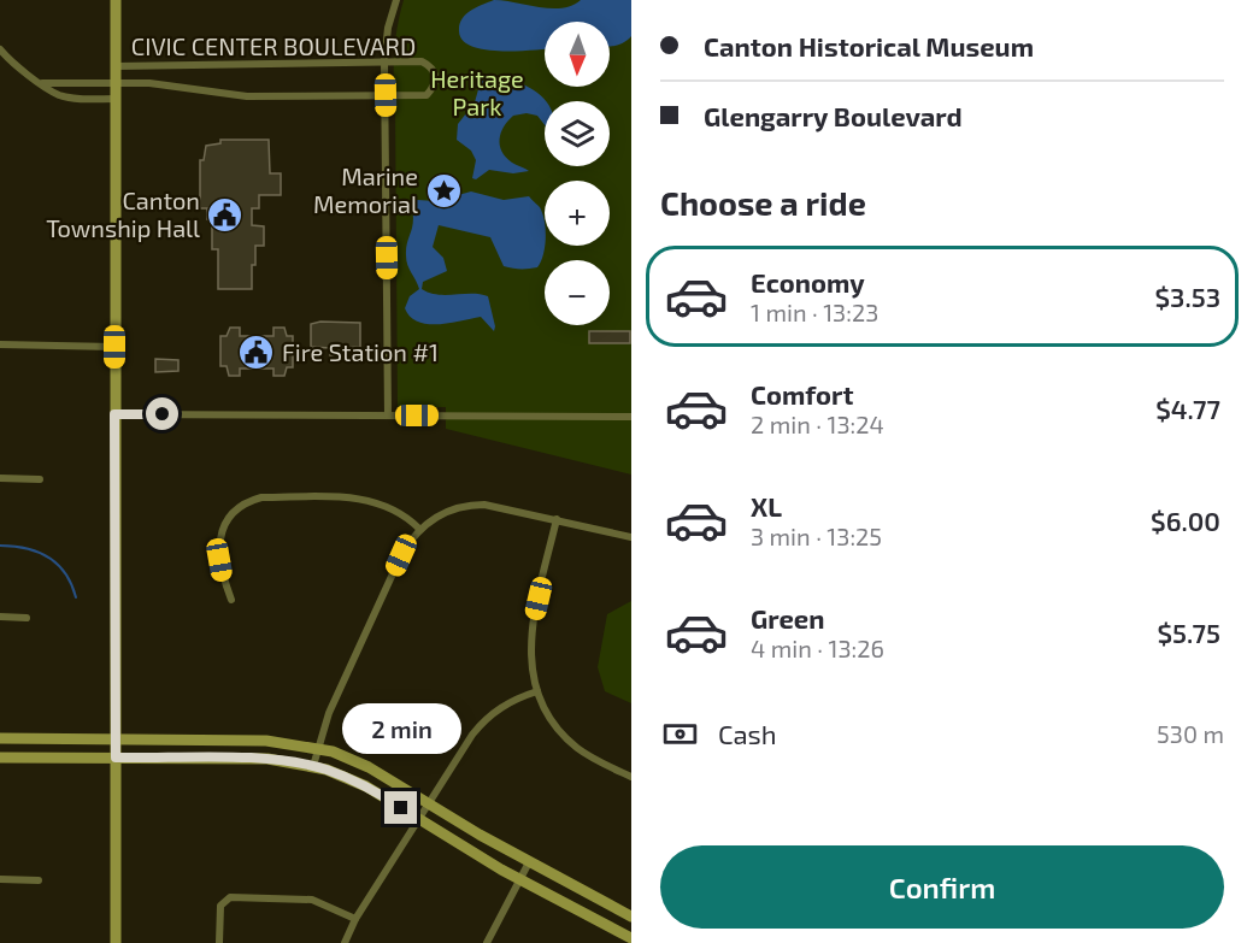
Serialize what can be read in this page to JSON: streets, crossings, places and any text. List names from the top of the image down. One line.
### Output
{"streets":{"street":["CIVIC CENTER BOULEVARD"]},"parks":["Heritage Park"],"places":{"place":["Marine Memorial"],"public building":["Canton Township Hall","Fire Station #1"]},"north":"bottom","page":{"banner":["Canton Historical Museum","Glengarry Boulevard"],"map_buttons":["+","−"],"heading":"Choose a ride","list":[{"name":"Economy","note":"1 min · 13:23","value":"$3.53"},{"name":"Comfort","note":"2 min · 13:24","value":"$4.77"},{"name":"XL","note":"3 min · 13:25","value":"$6.00"},{"name":"Green","note":"4 min · 13:26","value":"$5.75"}],"pay":["Cash","530 m"],"bubble":"2 min","buttons":"Confirm"}}
